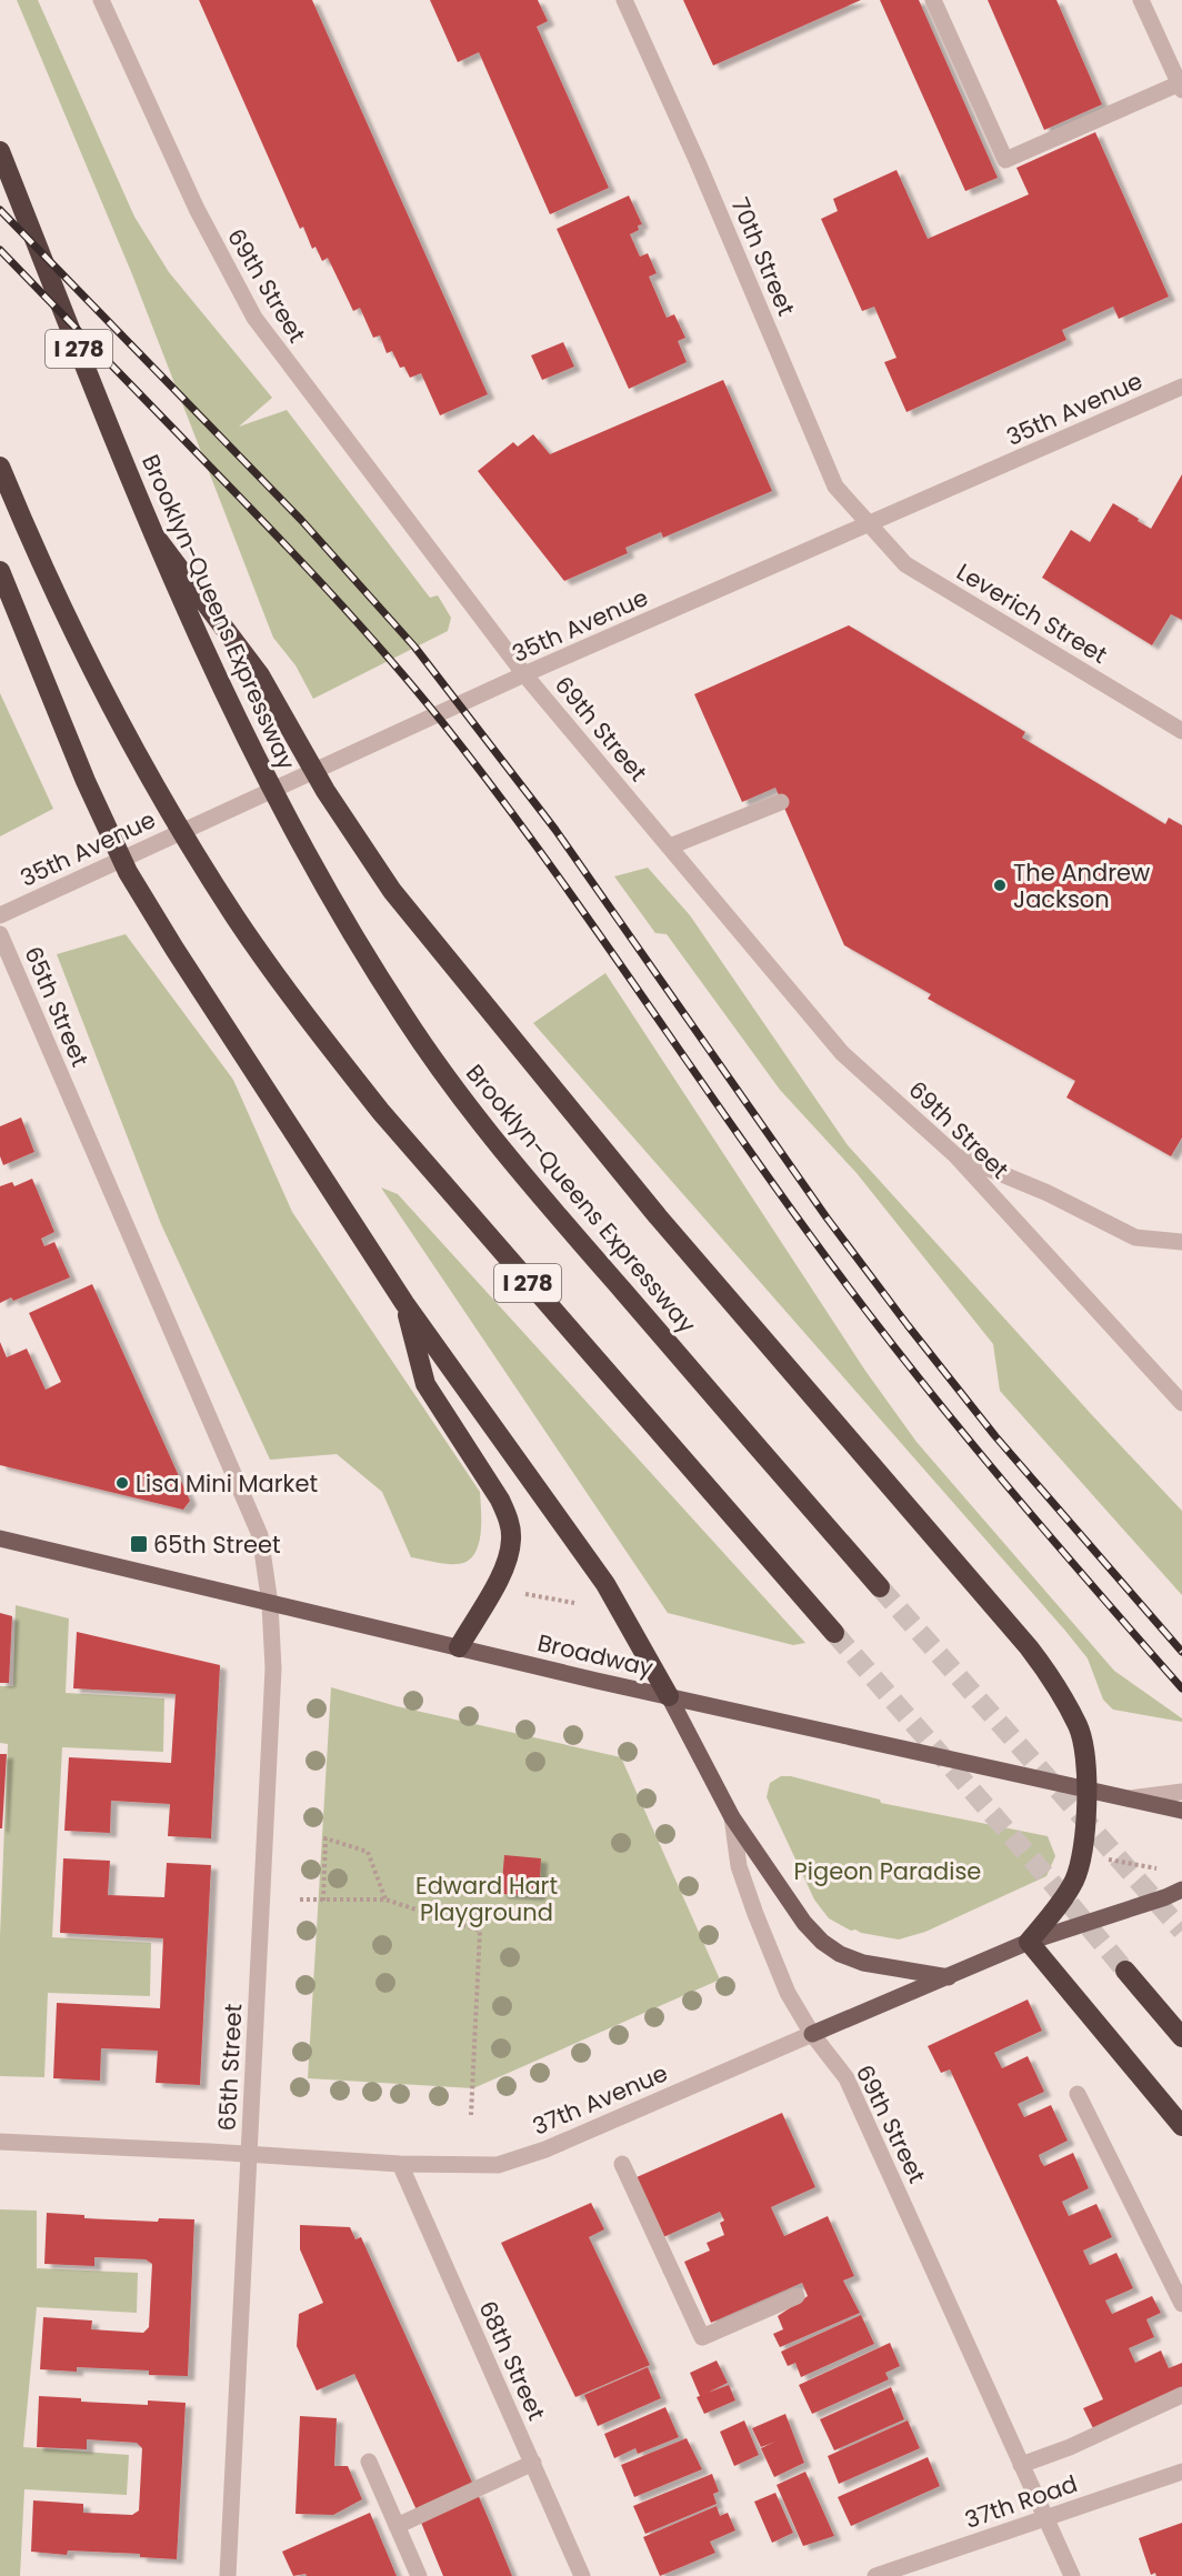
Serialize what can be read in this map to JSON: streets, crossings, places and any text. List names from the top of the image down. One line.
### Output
{"streets":{"highway":["I 278","Brooklyn-Queens Expressway"],"main road":["69th Street","Broadway","37th Avenue"],"street":["70th Street","35th Avenue","Leverich Street","65th Street","68th Street","37th Road"]},"crossings":[["70th Street","35th Avenue"],["70th Street","Leverich Street"],["69th Street","35th Avenue"],["69th Street","Broadway"],["69th Street","37th Avenue"],["69th Street","37th Road"],["35th Avenue","Leverich Street"],["65th Street","Broadway"],["65th Street","37th Avenue"],["37th Avenue","68th Street"]],"parks":["Pigeon Paradise","Edward Hart Playground"],"places":{"other":["The Andrew Jackson","Lisa Mini Market"],"transit":["65th Street"]}}
